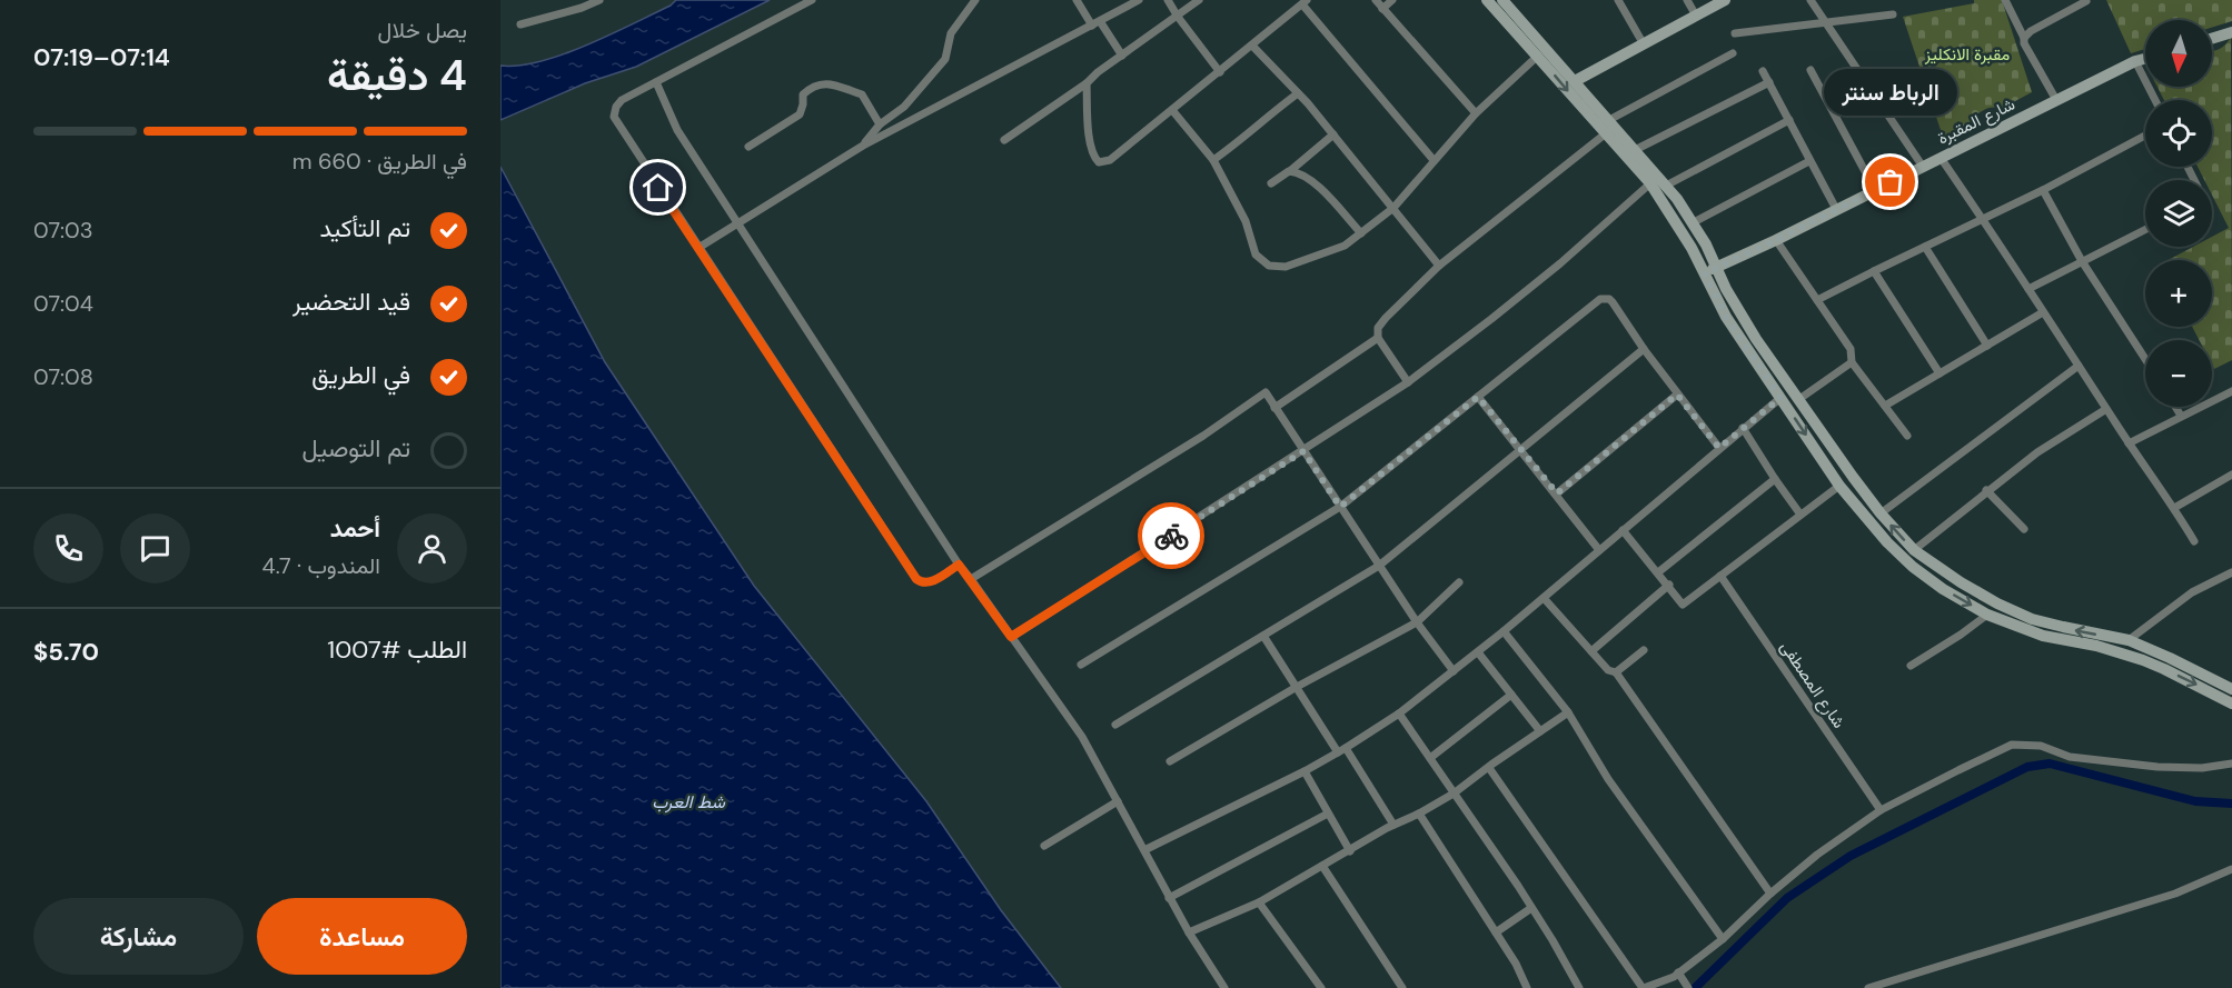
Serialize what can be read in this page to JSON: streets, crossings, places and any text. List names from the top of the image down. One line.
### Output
{"streets":{"street":["شارع المقبرة","شارع المصطفى"]},"water":["شط العرب"],"parks":["مقبرة الانكليز"],"places":["الرباط سنتر"],"north":"bottom","page":{"heading":["4 دقيقة","يصل خلال","07:14–07:19"],"panel":["أحمد","المندوب · 4.7","الطلب #1007","$5.70"],"map_buttons":["+","−"],"bubble":"الرباط سنتر","bar":"في الطريق · 660 m","list":[["تم التأكيد","07:03"],["قيد التحضير","07:04"],["في الطريق","07:08"],"تم التوصيل"],"buttons":["مساعدة","مشاركة"]}}
